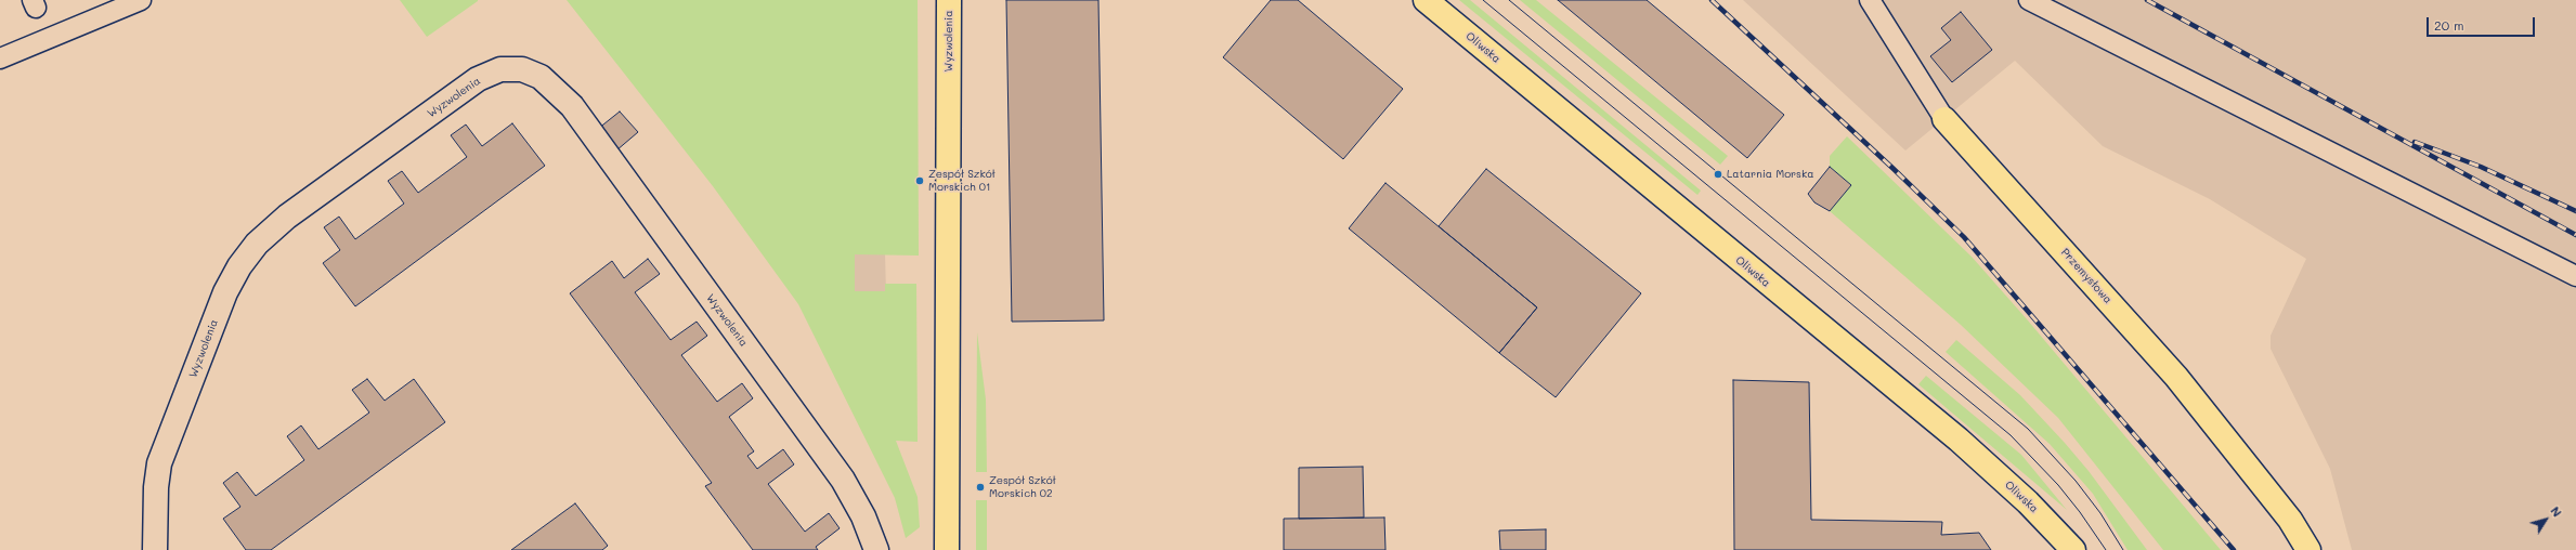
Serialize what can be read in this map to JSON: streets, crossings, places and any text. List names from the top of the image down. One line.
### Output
{"streets":{"main road":["Wyzwolenia","Oliwska","Przemysłowa"]},"places":["Latarnia Morska","Zespół Szkół Morskich 01","Zespół Szkół Morskich 02"],"scale_bar":"20 m","north":"top right"}
